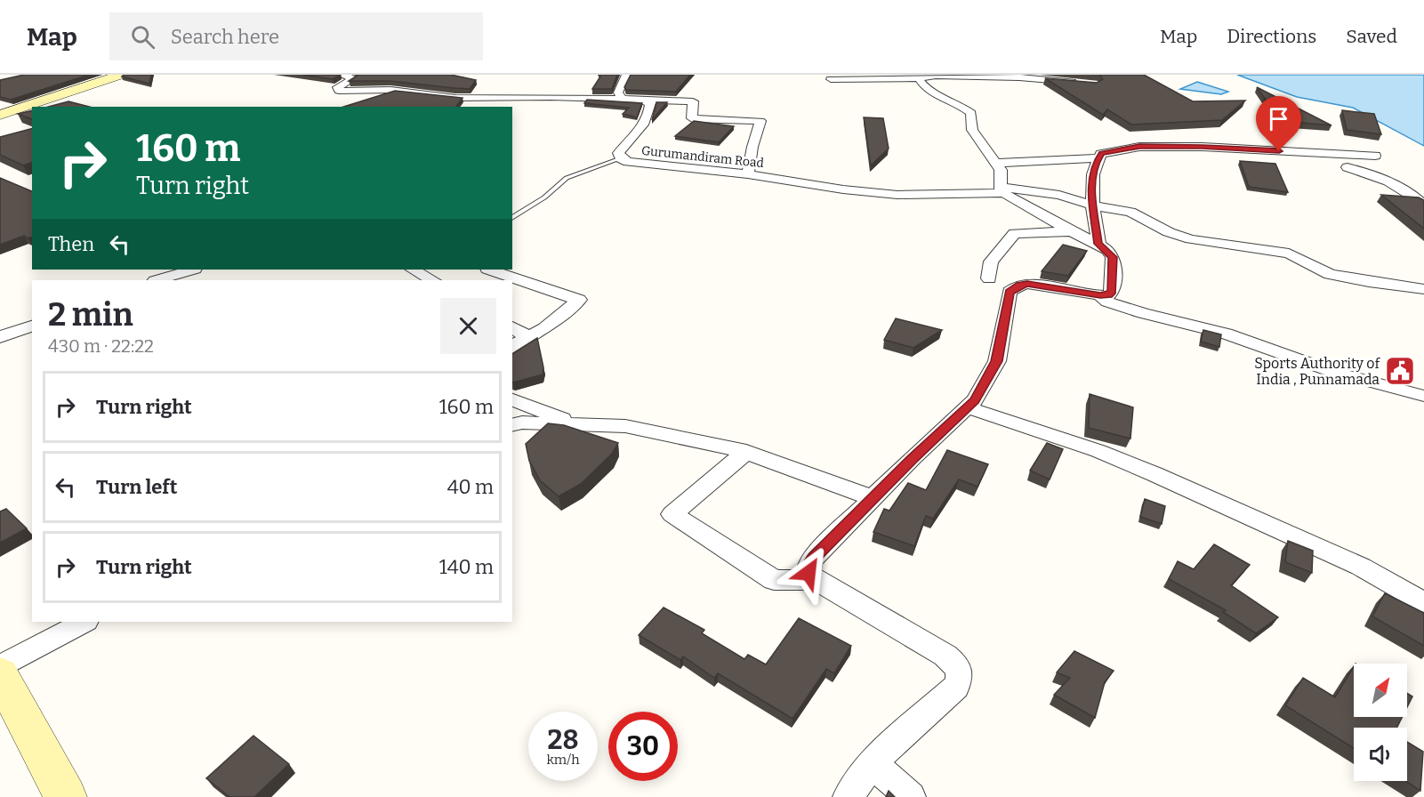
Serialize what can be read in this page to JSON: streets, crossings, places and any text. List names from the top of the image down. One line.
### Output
{"streets":{"street":["Gurumandiram Road"]},"places":{"public building":["Sports Authority of India , Punnamada"]},"north":"top right","page":{"header":"Map","search":"Search here","nav":["Map","Directions","Saved"],"turn":["160 m","Turn right"],"then":"Then","heading":["2 min","430 m · 22:22"],"list":[{"name":"Turn right","value":"160 m"},{"name":"Turn left","value":"40 m"},{"name":"Turn right","value":"140 m"}],"speed":"28 km/h","limit":"30"}}
